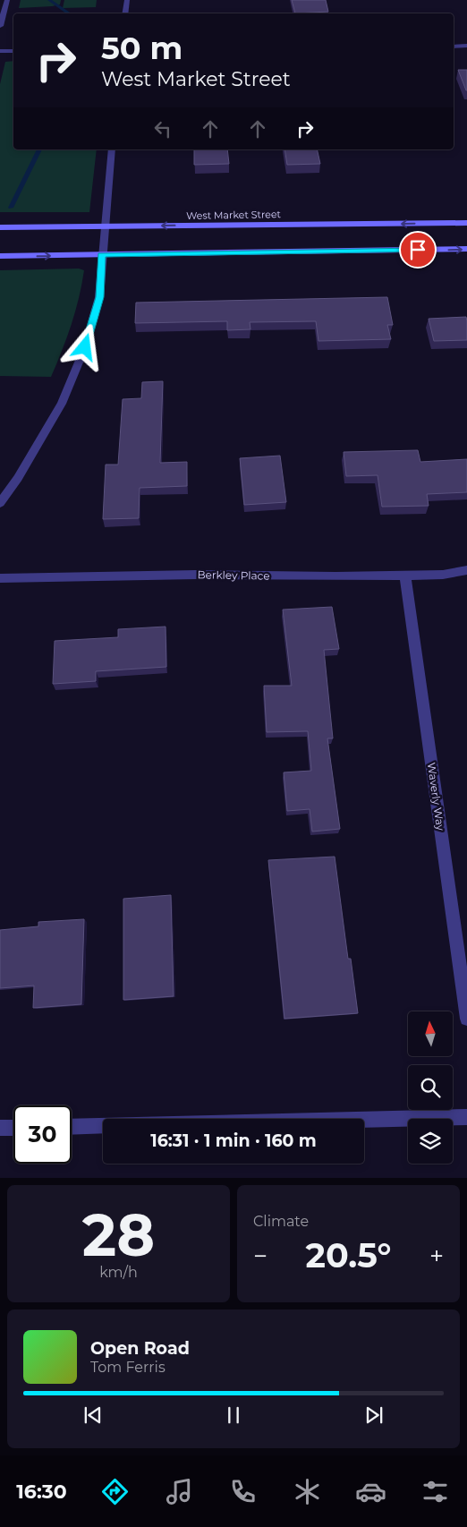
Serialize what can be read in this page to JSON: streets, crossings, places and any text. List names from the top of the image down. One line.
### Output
{"streets":{"main road":["West Market Street"],"street":["Berkley Place","Waverly Way"]},"crossings":[["Berkley Place","Waverly Way"]],"north":"top","page":{"turn":["50 m","West Market Street"],"limit":"30","trip":"16:31 · 1 min · 160 m","tile":[["28","km/h"],"Climate"],"heat":["−","20.5°","+"],"song":["Open Road","Tom Ferris"],"tabs":"16:30"}}
